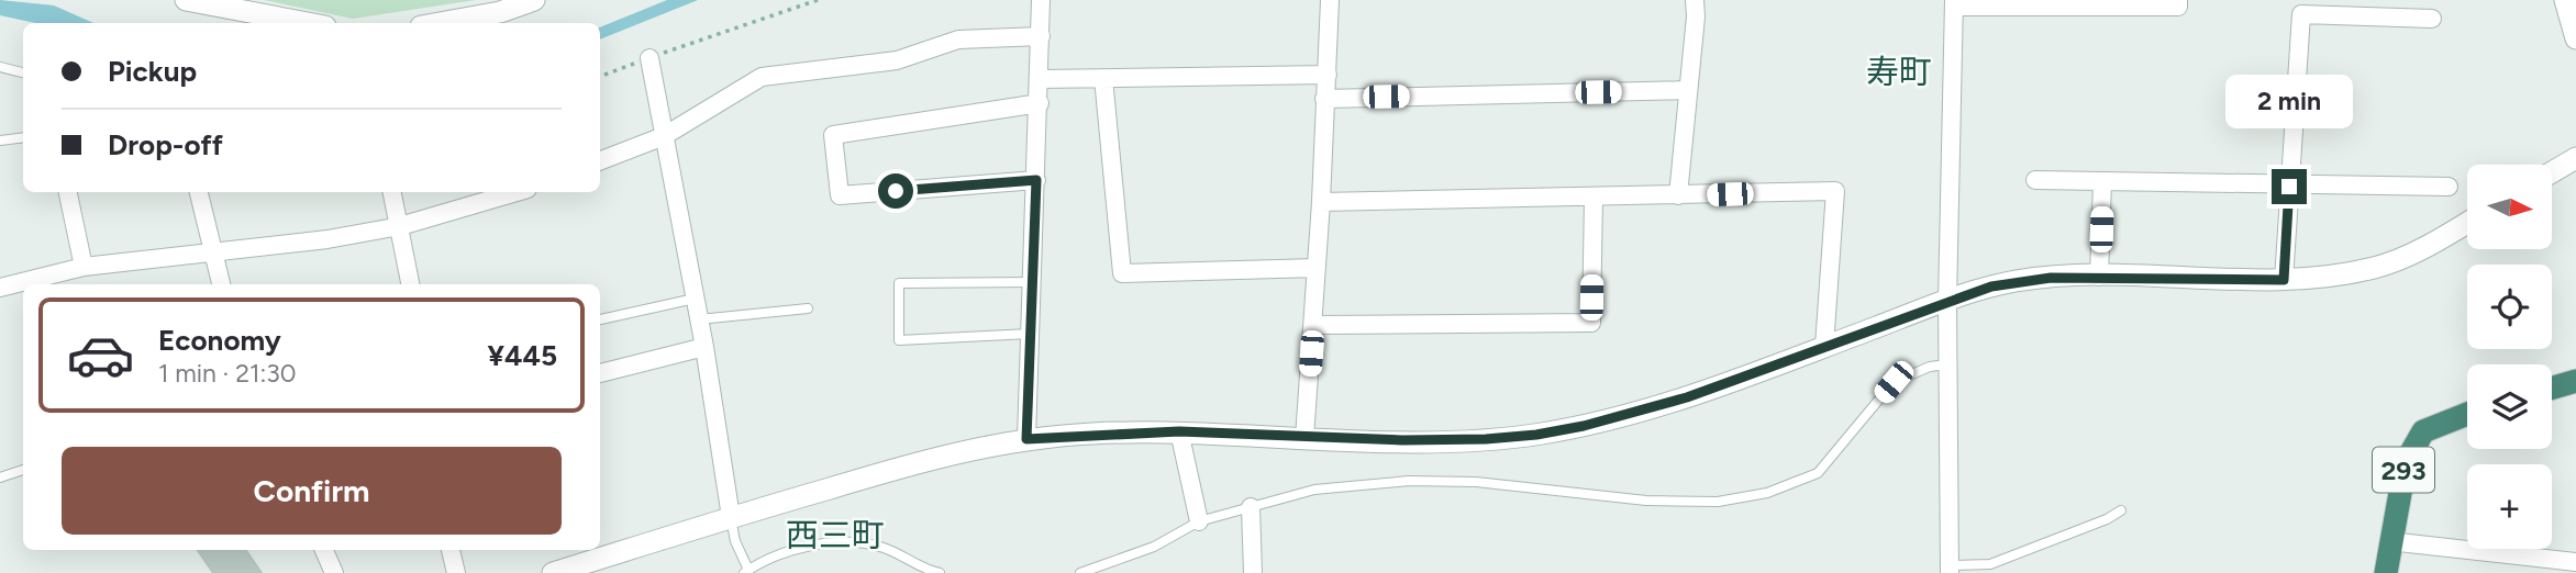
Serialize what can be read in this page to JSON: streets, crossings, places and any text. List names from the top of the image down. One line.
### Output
{"streets":{"highway":["293"]},"districts":["寿町","西三町"],"north":"right","page":{"banner":["Pickup","Drop-off"],"bubble":"2 min","map_buttons":"+","list":[{"name":"Economy","note":"1 min · 21:30","value":"¥445"}],"buttons":"Confirm"}}
